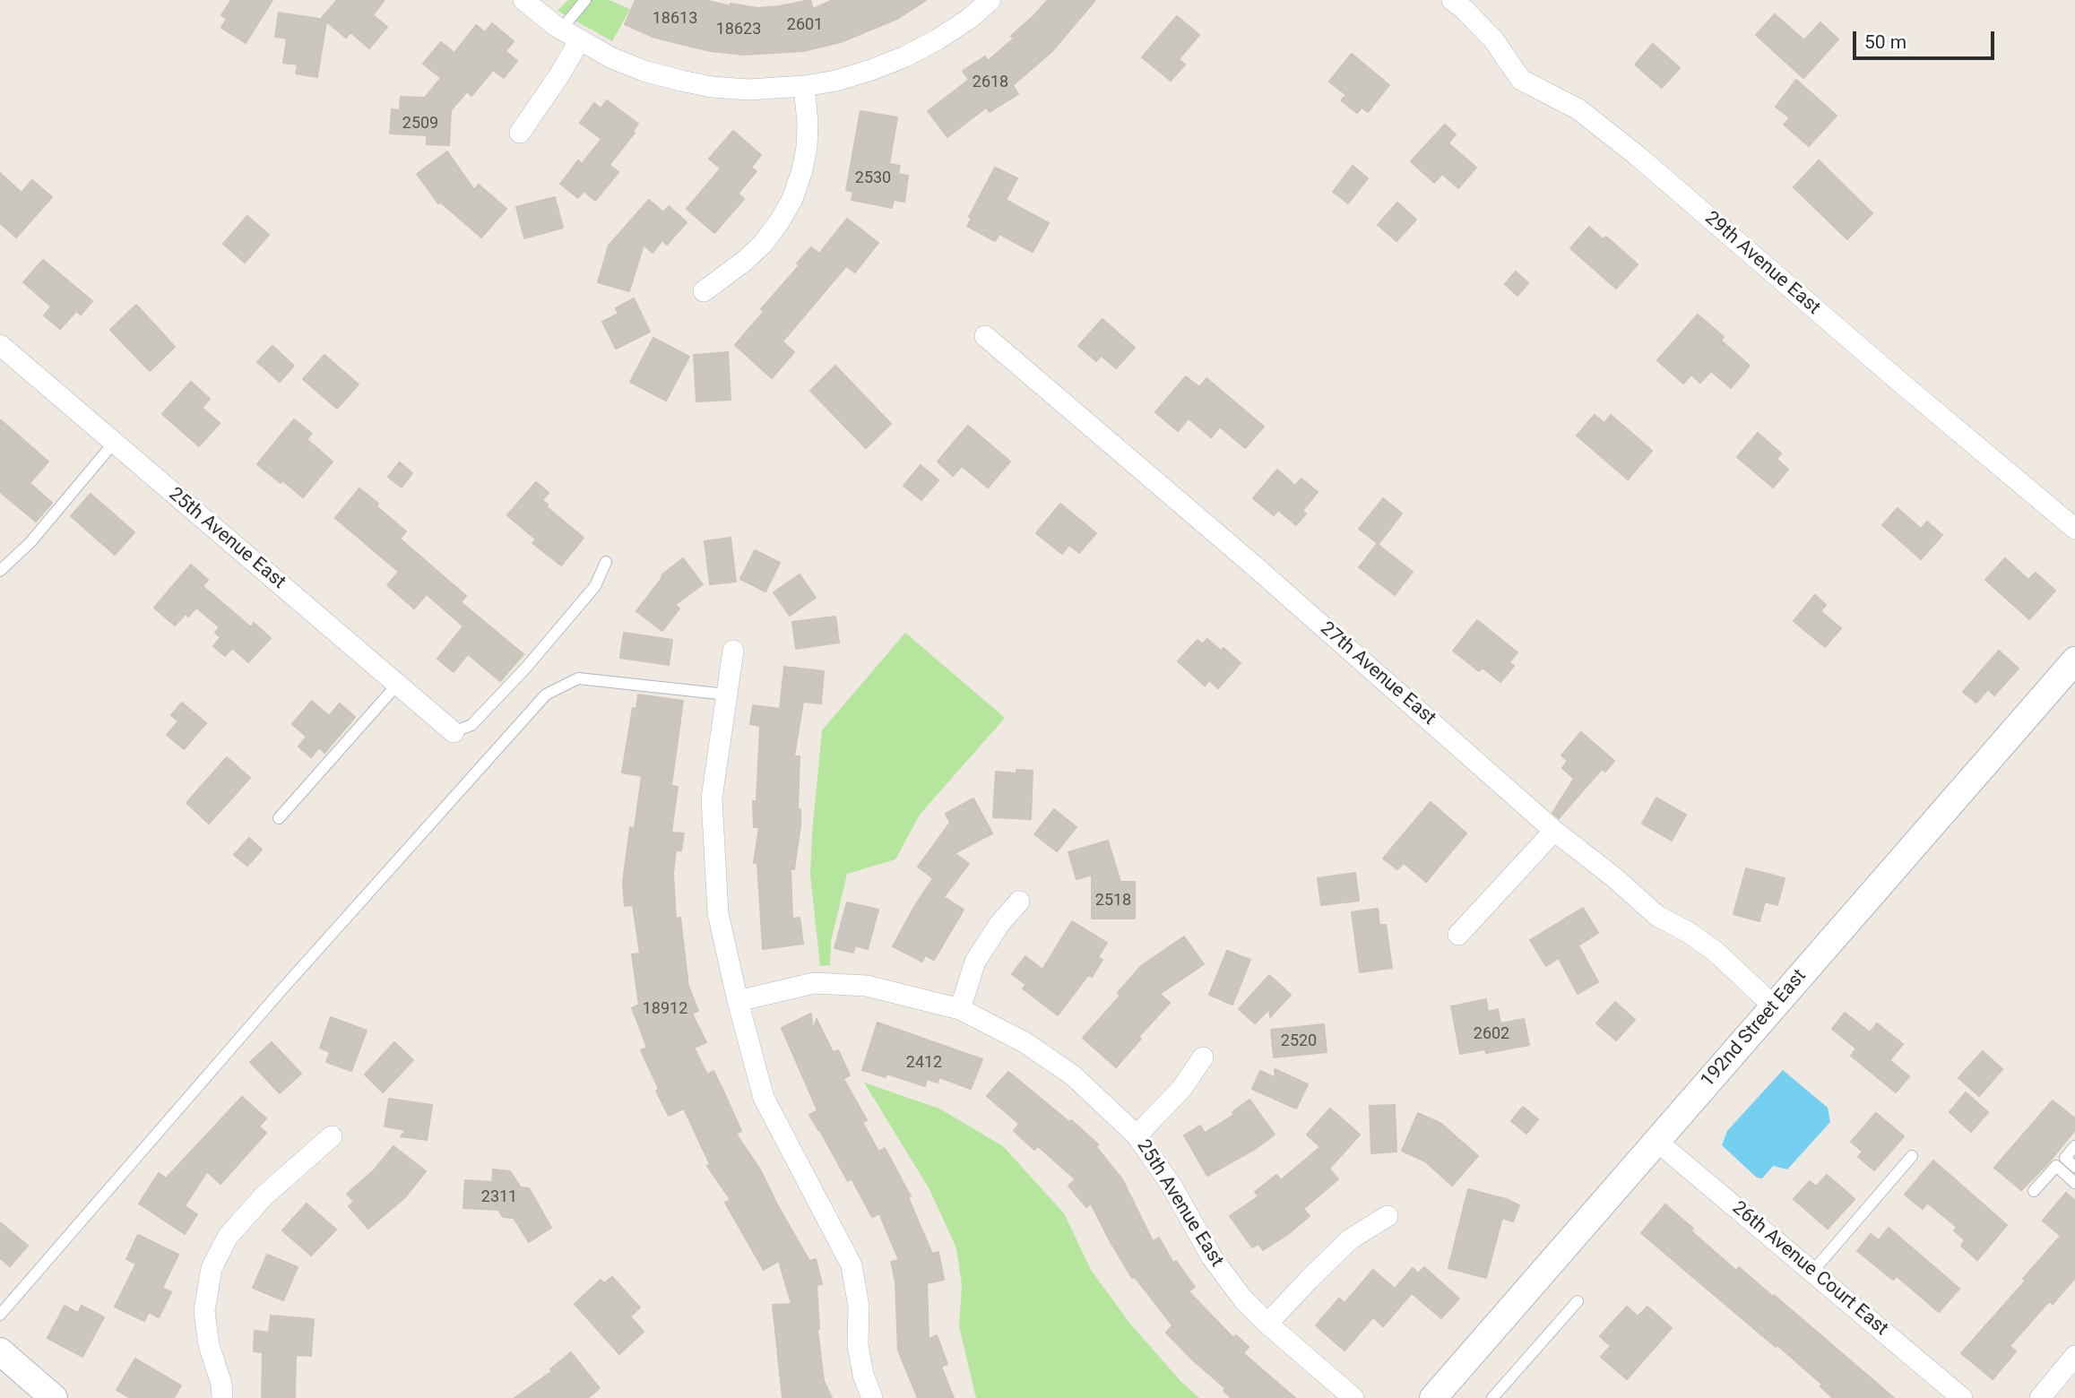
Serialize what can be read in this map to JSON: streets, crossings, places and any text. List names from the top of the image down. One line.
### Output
{"streets":{"street":["29th Avenue East","25th Avenue East","27th Avenue East","192nd Street East","26th Avenue Court East"]},"crossings":[["27th Avenue East","192nd Street East"],["192nd Street East","26th Avenue Court East"]],"house_numbers":["18613","2601","18623","2618","2509","2530","2518","18912","2602","2520","2412","2311"],"scale_bar":"50 m"}
